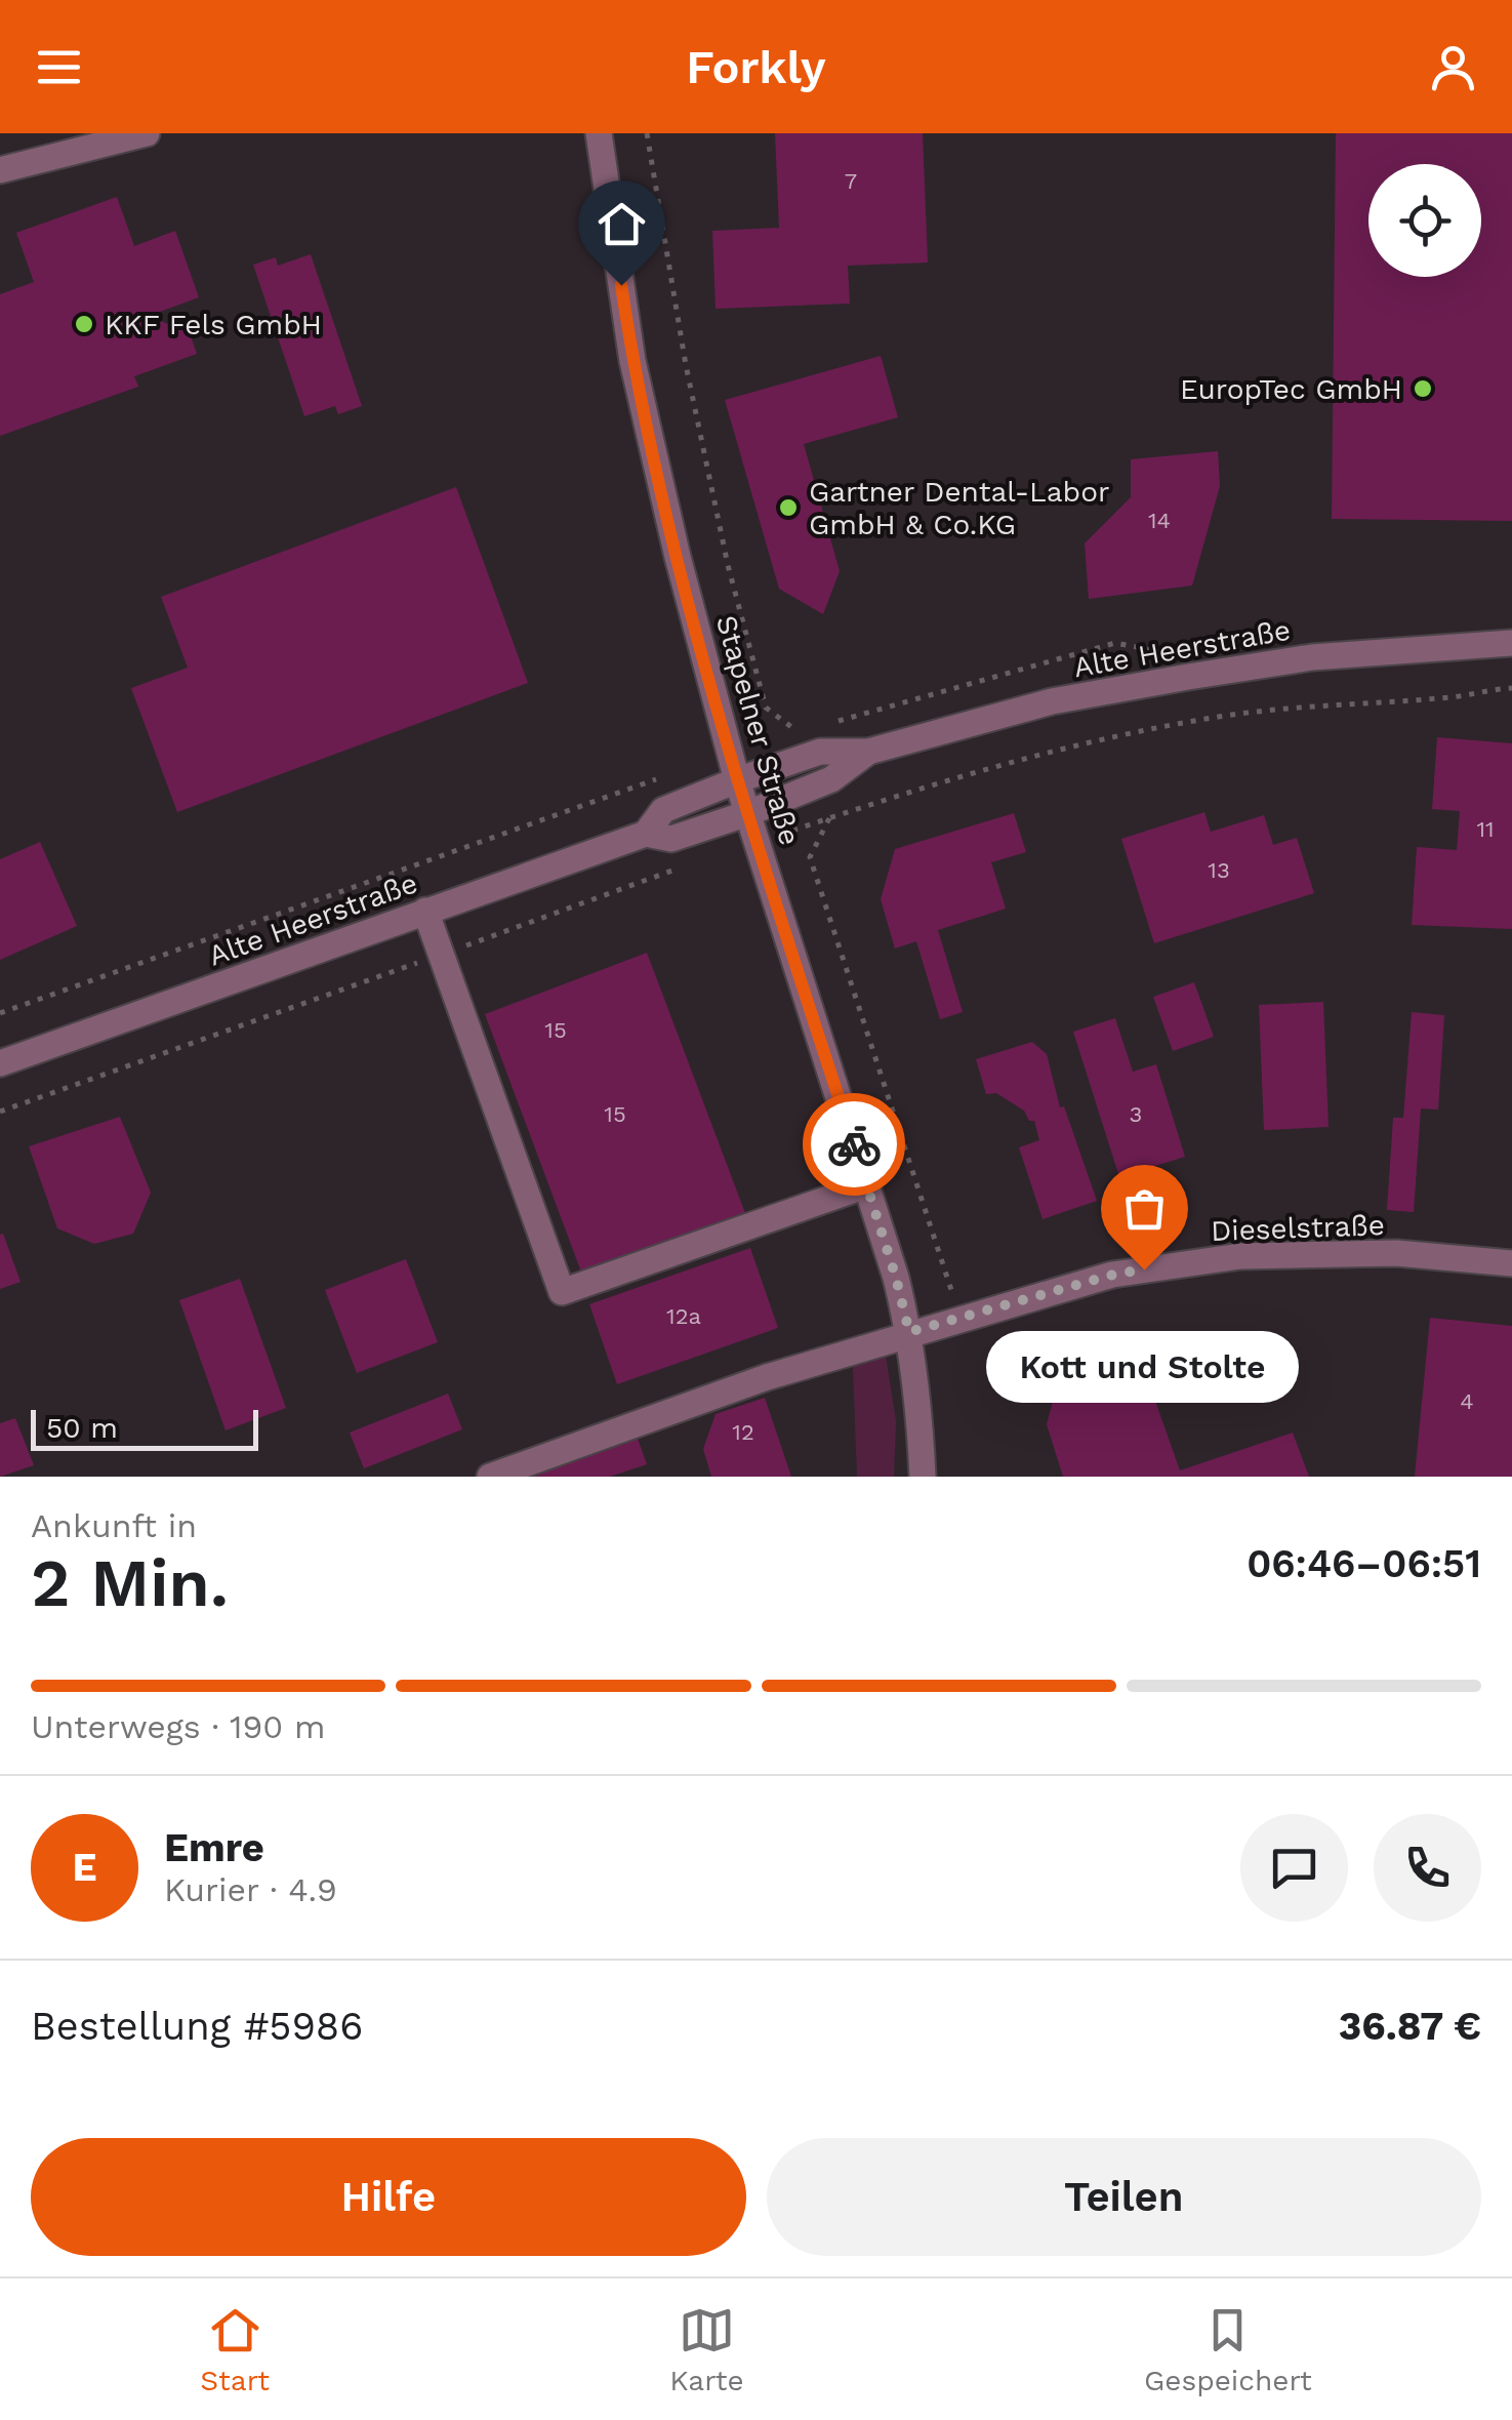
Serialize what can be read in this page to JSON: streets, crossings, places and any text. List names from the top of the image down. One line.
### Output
{"streets":{"street":["Alte Heerstraße","Stapelner Straße","Dieselstraße"]},"crossings":[["Alte Heerstraße","Stapelner Straße"],["Stapelner Straße","Dieselstraße"]],"places":["KKF Fels GmbH","EuropTec GmbH","Gartner Dental-Labor GmbH & Co.KG","Kott und Stolte"],"house_numbers":["7","14","11","13","15","15","3","12a","4","12"],"scale_bar":"50 m","page":{"header":"Forkly","bubble":"Kott und Stolte","scale":"50 m","heading":["2 Min.","Ankunft in","06:46–06:51"],"panel":["Emre","Kurier · 4.9","Bestellung #5986","36.87 €"],"bar":"Unterwegs · 190 m","round":"E","buttons":["Hilfe","Teilen"],"tabs":["Start","Karte","Gespeichert"]}}
